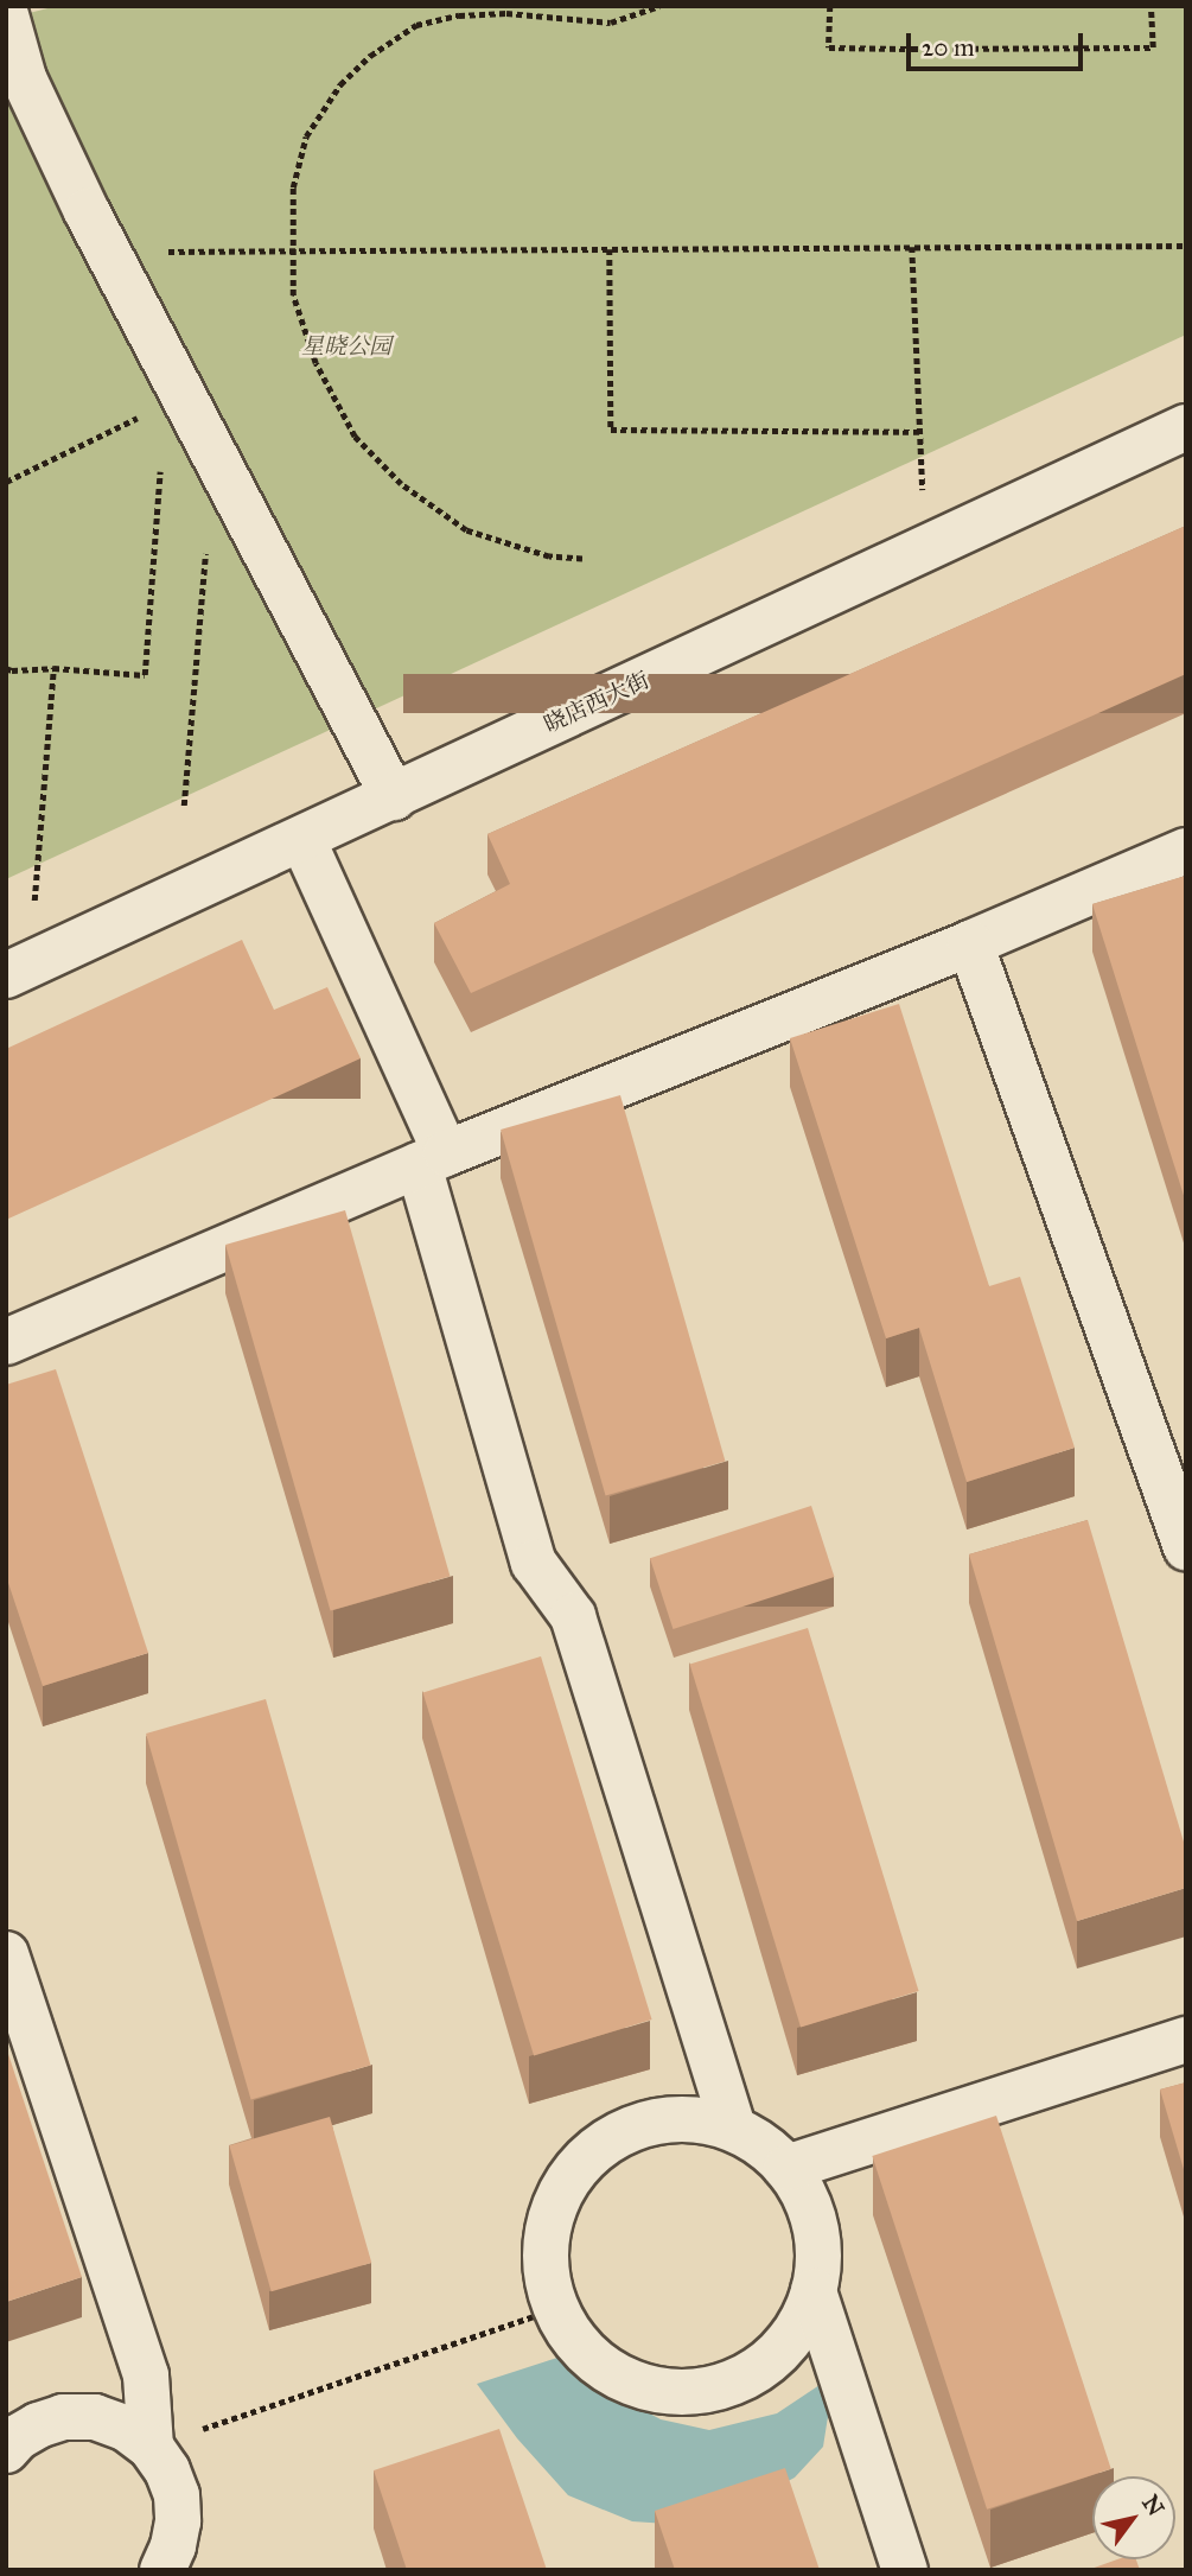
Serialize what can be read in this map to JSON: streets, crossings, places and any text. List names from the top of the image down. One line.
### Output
{"streets":{"street":["晓店西大街"]},"parks":["星晓公园"],"scale_bar":"20 m","north":"top right"}
